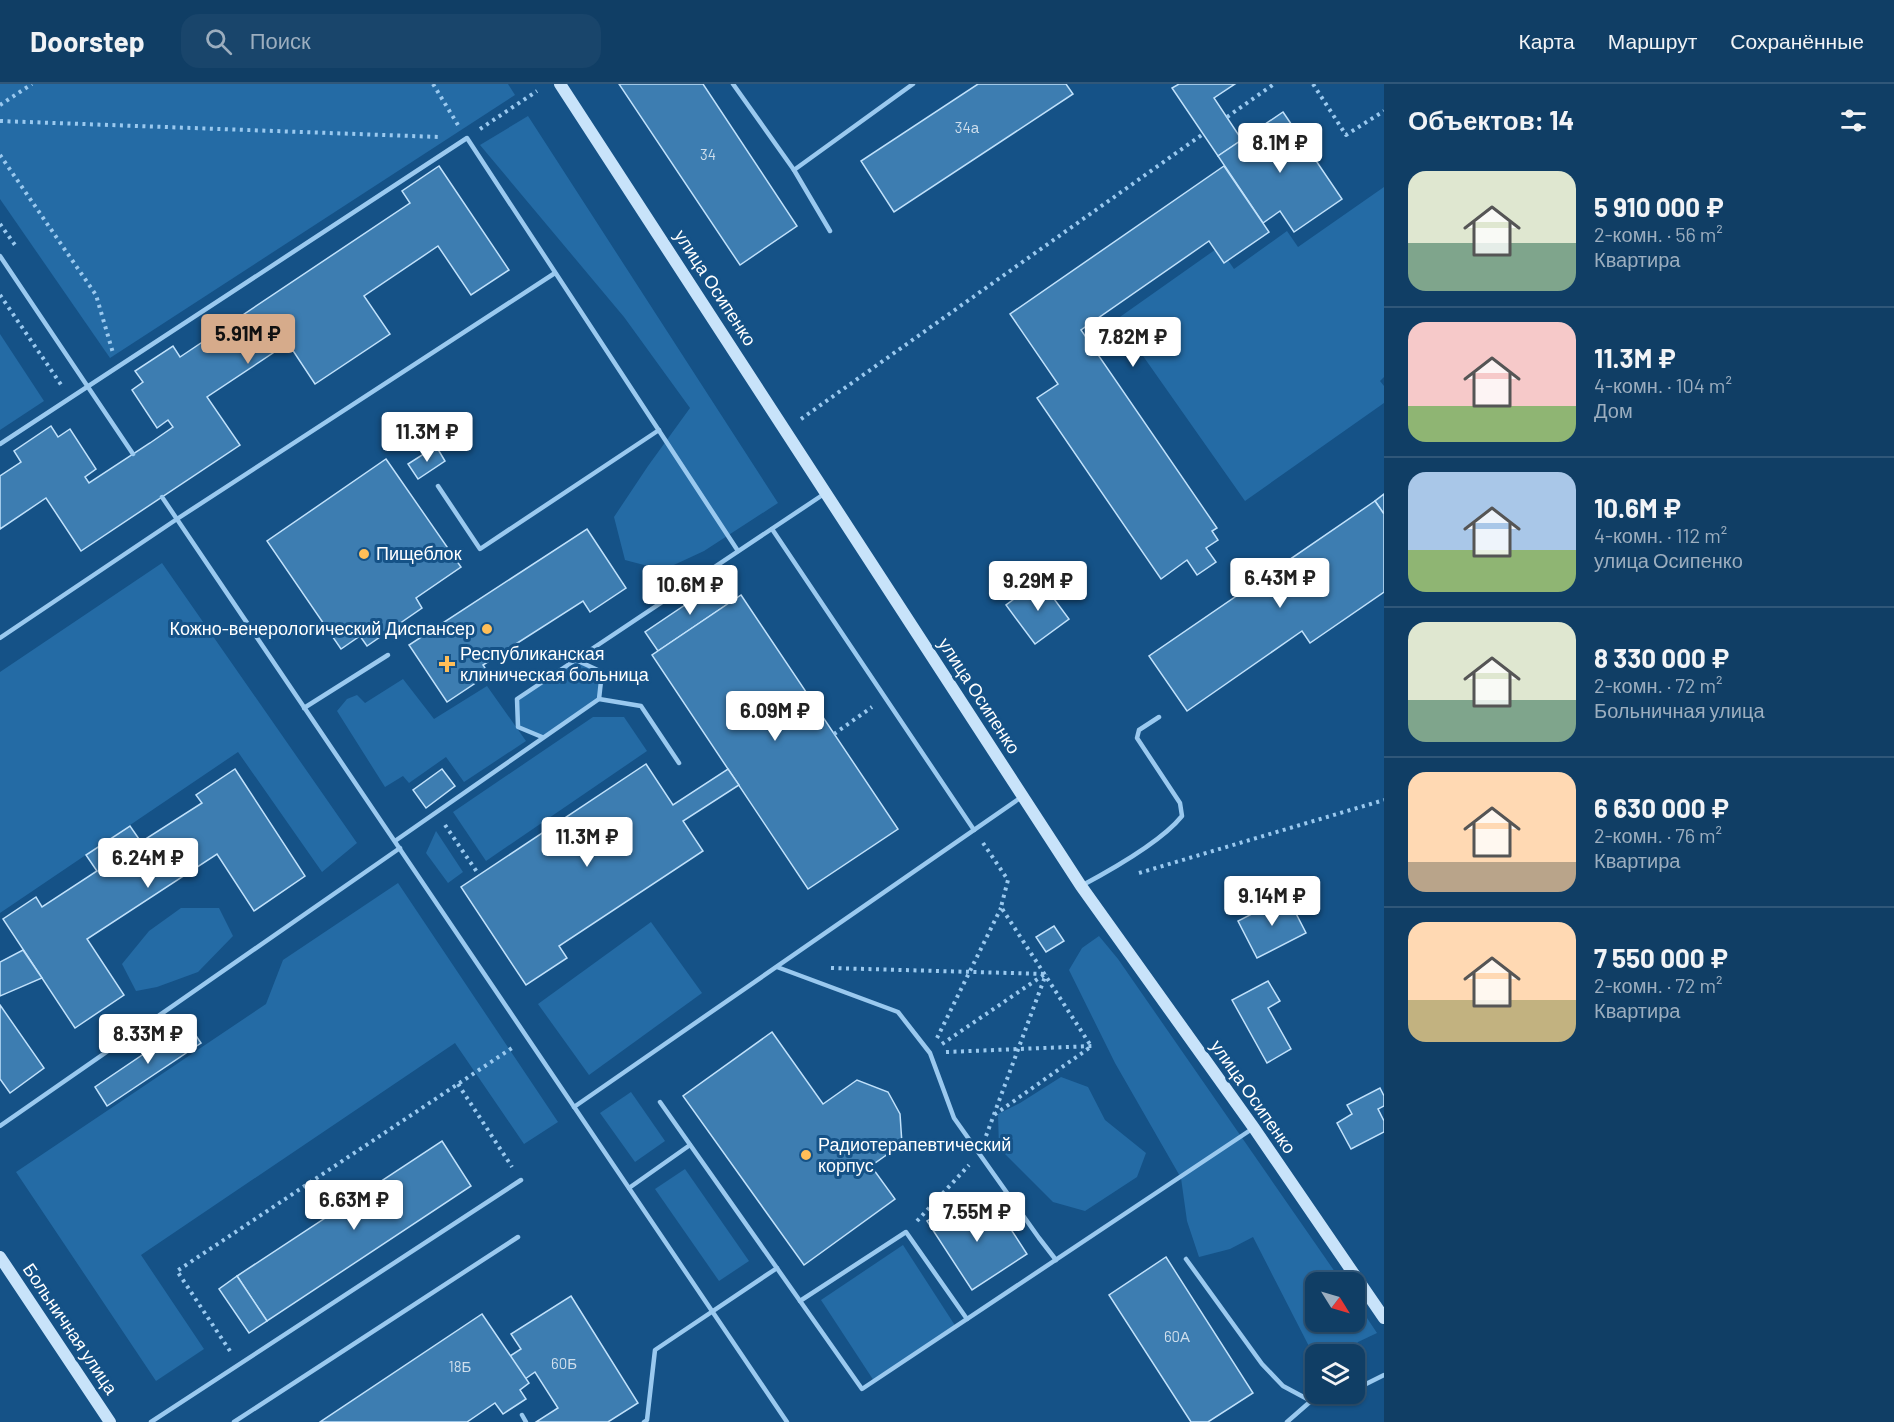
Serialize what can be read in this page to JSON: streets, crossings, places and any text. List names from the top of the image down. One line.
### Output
{"streets":{"street":["улица Осипенко","Больничная улица"]},"places":{"other":["Пищеблок","Кожно-венерологический Диспансер","Радиотерапевтический корпус"],"health":["Республиканская клиническая больница"]},"house_numbers":["34а","34","60А","60Б","18Б"],"north":"bottom right","page":{"header":"Doorstep","search":"Поиск","nav":["Карта","Маршрут","Сохранённые"],"heading":"Объектов: 14","price":["8.1M ₽","5.91M ₽","7.82M ₽","11.3M ₽","6.43M ₽","9.29M ₽","10.6M ₽","6.09M ₽","11.3M ₽","6.24M ₽","9.14M ₽","8.33M ₽","6.63M ₽","7.55M ₽"],"list":[{"name":"5 910 000 ₽","note":"2-комн. · 56 m² · Квартира"},{"name":"11.3M ₽","note":"4-комн. · 104 m² · Дом"},{"name":"10.6M ₽","note":"4-комн. · 112 m² · улица Осипенко"},{"name":"8 330 000 ₽","note":"2-комн. · 72 m² · Больничная улица"},{"name":"6 630 000 ₽","note":"2-комн. · 76 m² · Квартира"},{"name":"7 550 000 ₽","note":"2-комн. · 72 m² · Квартира"}]}}
